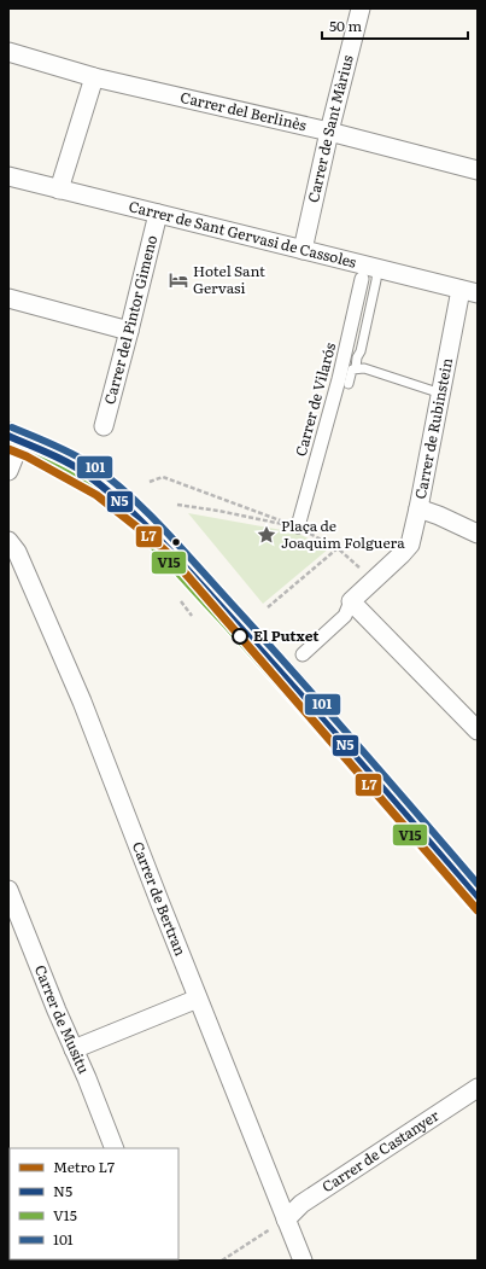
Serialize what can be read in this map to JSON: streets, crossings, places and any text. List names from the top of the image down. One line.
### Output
{"streets":{"street":["Carrer del Berlinès","Carrer de Sant Màrius","Carrer de Sant Gervasi de Cassoles","Carrer del Pintor Gimeno","Carrer de Vilarós","Carrer de Rubinstein","Carrer de Bertran","Carrer de Musitu","Carrer de Castanyer"]},"crossings":[["Carrer del Berlinès","Carrer de Sant Màrius"],["Carrer de Sant Màrius","Carrer de Sant Gervasi de Cassoles"],["Carrer de Sant Gervasi de Cassoles","Carrer del Pintor Gimeno"],["Carrer de Sant Gervasi de Cassoles","Carrer de Rubinstein"],["Carrer de Bertran","Carrer de Castanyer"]],"places":{"hotel":["Hotel Sant Gervasi"],"place":["Plaça de Joaquim Folguera"],"other":["El Putxet"]},"lines":["transit line 101","transit line N5","transit line V15","metro line L7"],"legend":["Metro L7","N5","V15","101"],"scale_bar":"50 m"}
